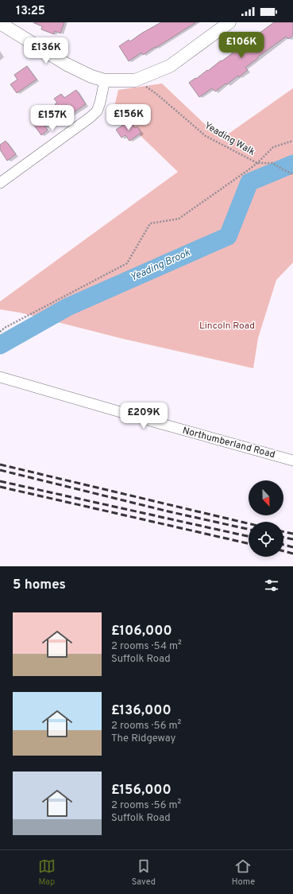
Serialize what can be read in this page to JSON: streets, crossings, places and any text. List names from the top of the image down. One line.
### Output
{"streets":{"street":["Northumberland Road"],"path":["Yeading Walk"]},"water":["Yeading Brook"],"parks":["Lincoln Road"],"north":"bottom","page":{"status":"13:25","price":["£106K","£136K","£156K","£157K","£209K"],"heading":"5 homes","list":[{"name":"£106,000","note":"2 rooms · 54 m² · Suffolk Road"},{"name":"£136,000","note":"2 rooms · 56 m² · The Ridgeway"},{"name":"£156,000","note":"2 rooms · 56 m² · Suffolk Road"}],"tabs":["Map","Saved","Home"]}}
